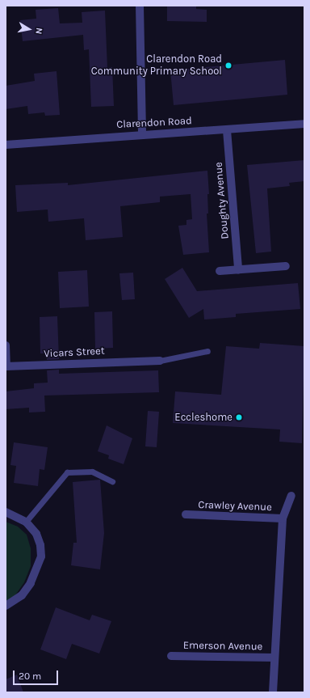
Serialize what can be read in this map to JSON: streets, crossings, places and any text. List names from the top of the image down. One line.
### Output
{"streets":{"street":["Clarendon Road","Doughty Avenue","Vicars Street","Crawley Avenue","Emerson Avenue"]},"crossings":[["Clarendon Road","Doughty Avenue"]],"places":["Clarendon Road Community Primary School","Eccleshome"],"scale_bar":"20 m","north":"right"}
